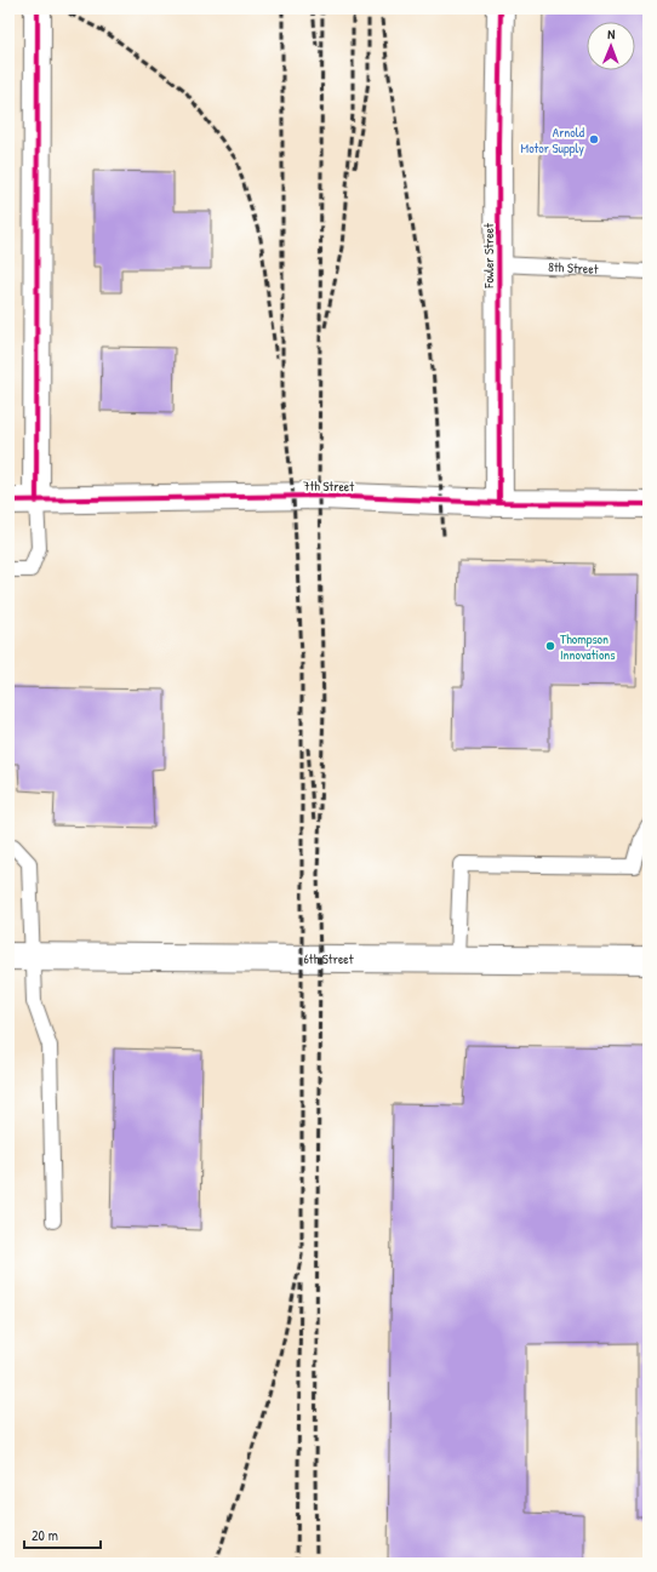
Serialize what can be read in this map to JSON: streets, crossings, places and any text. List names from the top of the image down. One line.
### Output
{"streets":{"street":["Fowler Street","7th Street","6th Street"],"lane":["8th Street"]},"crossings":[["Fowler Street","8th Street"],["Fowler Street","7th Street"]],"places":["Arnold Motor Supply","Thompson Innovations"],"scale_bar":"20 m","north":"top"}
